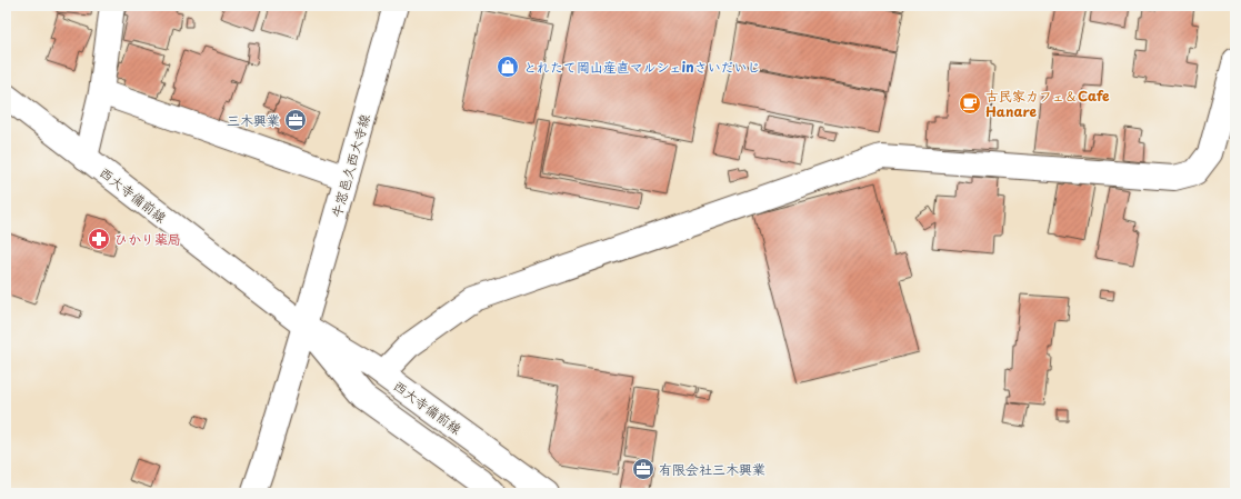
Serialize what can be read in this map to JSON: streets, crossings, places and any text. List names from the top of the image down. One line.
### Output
{"streets":{"street":["牛窓邑久西大寺線","西大寺備前線"]},"crossings":[["牛窓邑久西大寺線","西大寺備前線"]],"places":{"shop":["とれたて岡山産直マルシェinさいだいじ"],"cafe":["古民家カフェ＆Cafe Hanare"],"office":["三木興業","有限会社三木興業"],"pharmacy":["ひかり薬局"]}}
